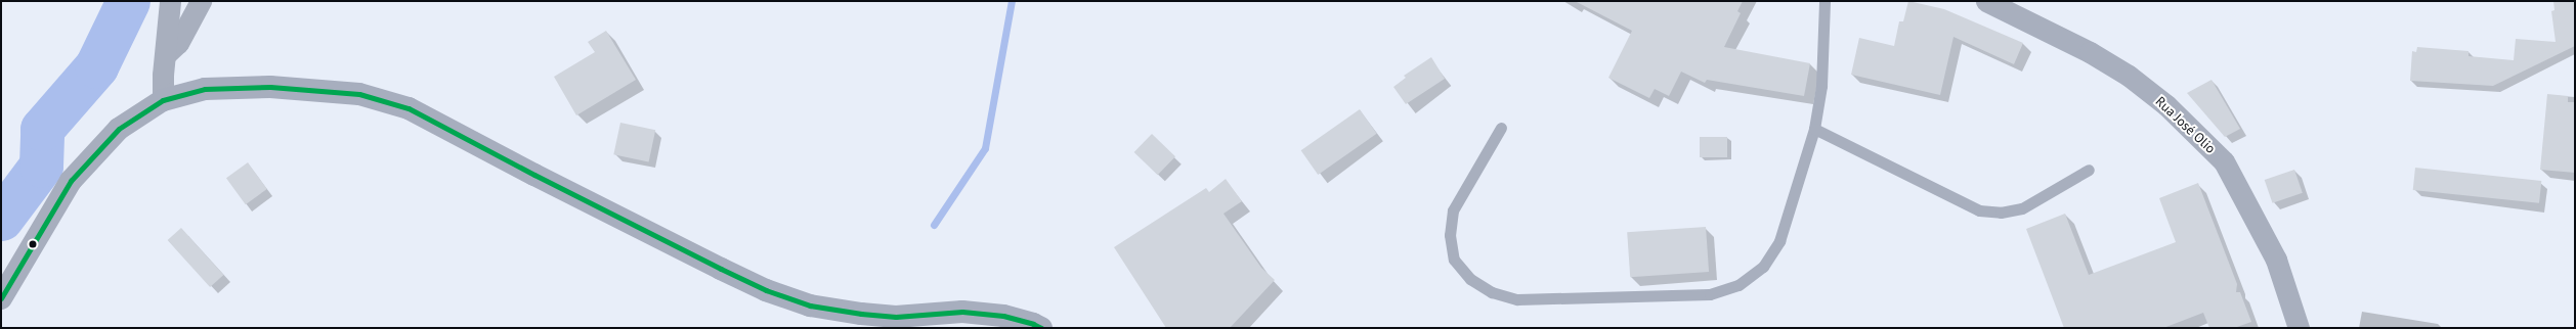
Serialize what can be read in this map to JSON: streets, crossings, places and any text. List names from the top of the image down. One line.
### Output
{"streets":{"street":["Rua José Olio"]}}
